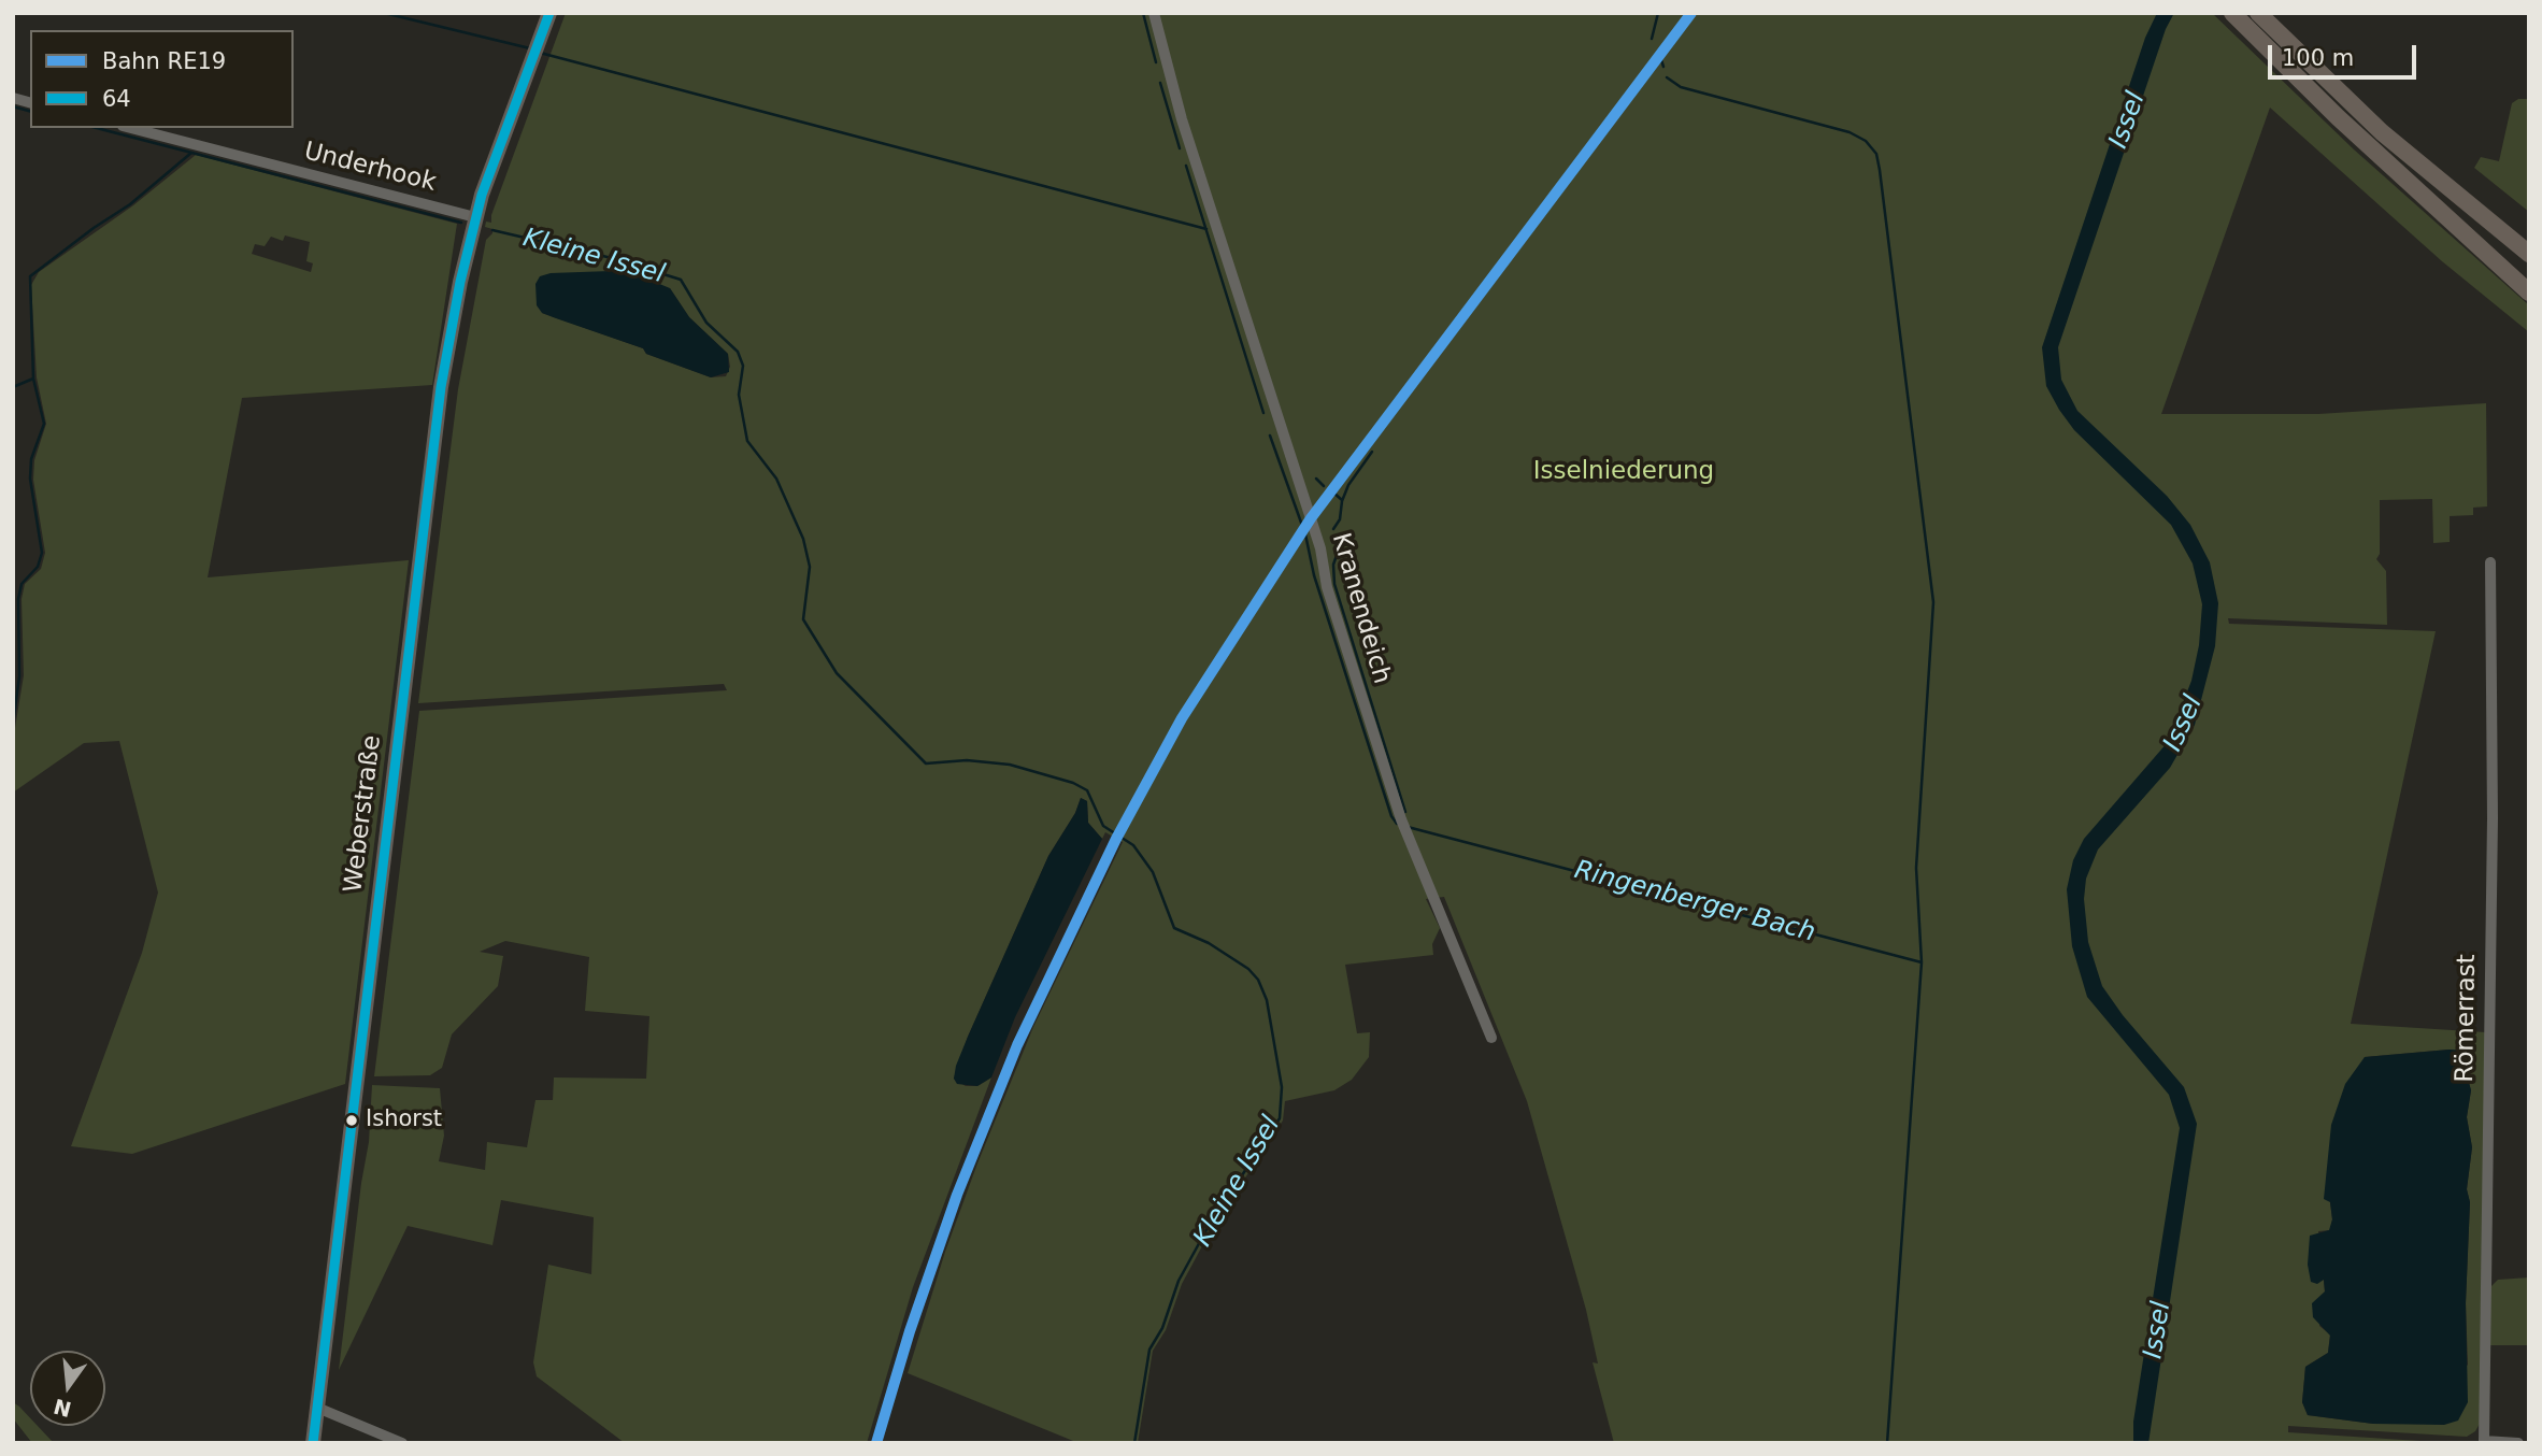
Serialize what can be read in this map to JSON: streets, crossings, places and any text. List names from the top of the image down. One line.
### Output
{"streets":{"main road":["Weberstraße"],"street":["Underhook","Kranendeich","Römerrast"]},"crossings":[["Underhook","Weberstraße"]],"water":["Issel","Kleine Issel","Ringenberger Bach"],"parks":["Isselniederung"],"places":["Ishorst"],"lines":["rail line RE19","transit line 64"],"legend":["Bahn RE19","64"],"scale_bar":"100 m","north":"bottom"}
